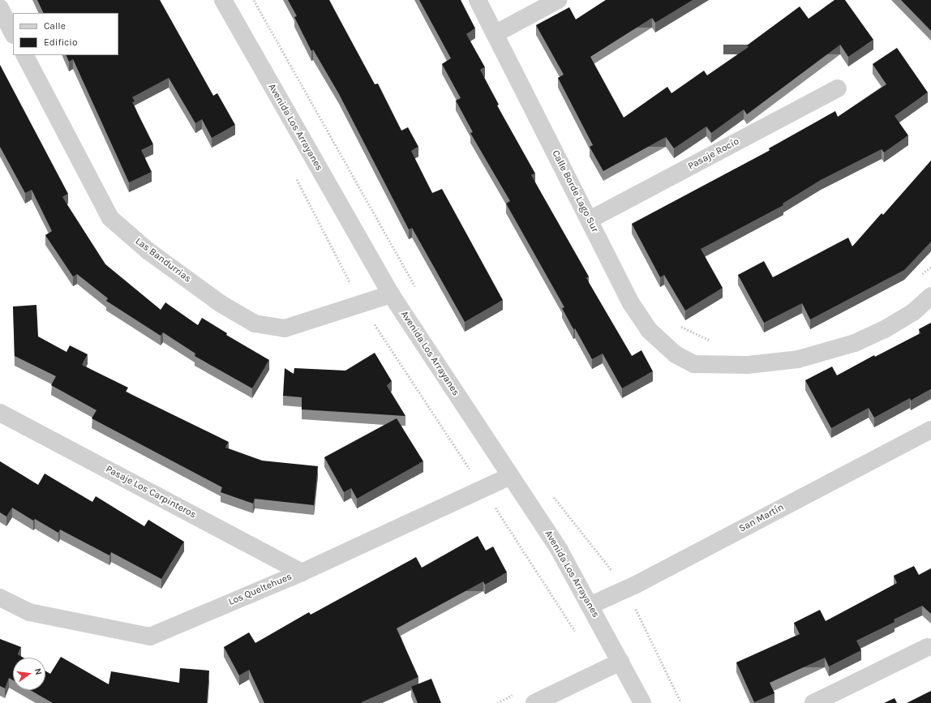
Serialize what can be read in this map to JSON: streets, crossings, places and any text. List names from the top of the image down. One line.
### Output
{"streets":{"street":["Avenida Los Arrayanes","Pasaje Rocío","Calle Borde Lago Sur","Las Bandurrias","Pasaje Los Carpinteros","San Martín","Los Queltehues"]},"crossings":[["Avenida Los Arrayanes","Las Bandurrias"],["Avenida Los Arrayanes","San Martín"],["Avenida Los Arrayanes","Los Queltehues"],["Pasaje Rocío","Calle Borde Lago Sur"],["Pasaje Los Carpinteros","Los Queltehues"]],"legend":["Calle","Edificio"],"north":"right"}
